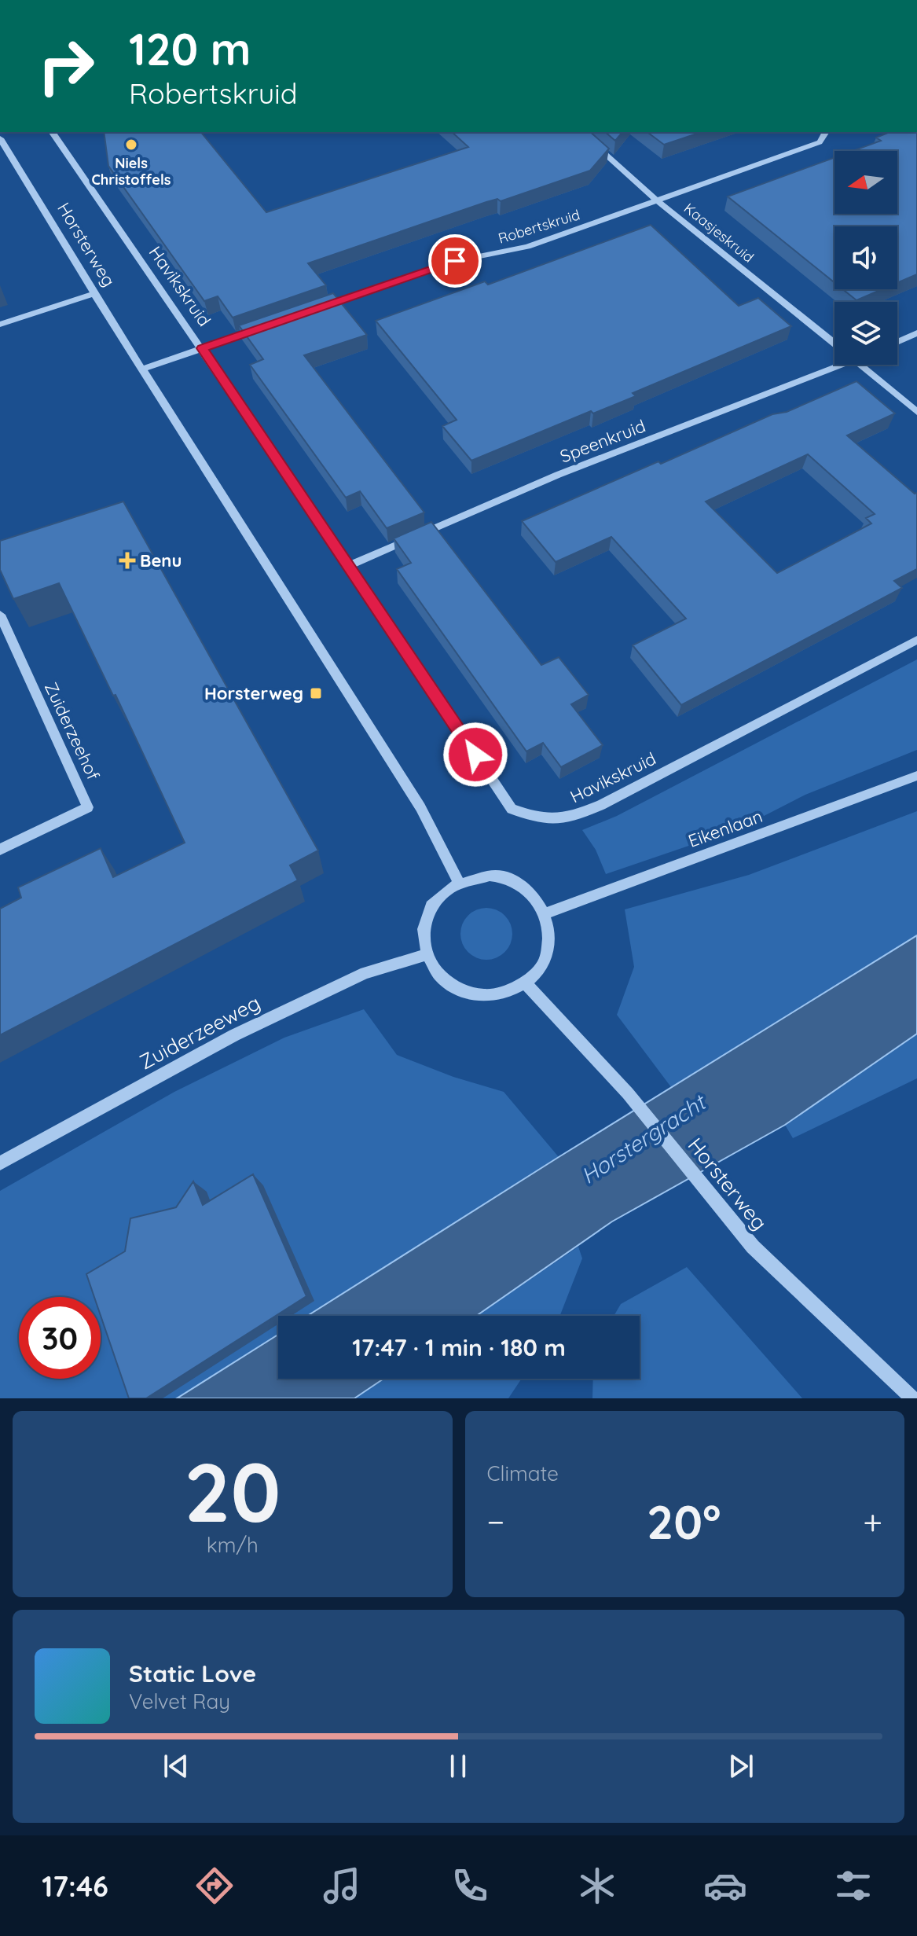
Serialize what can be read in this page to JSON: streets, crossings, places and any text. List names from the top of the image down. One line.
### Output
{"streets":{"street":["Robertskruid","Kaasjeskruid","Horsterweg","Havikskruid","Speenkruid","Zuiderzeehof","Eikenlaan","Zuiderzeeweg"]},"crossings":[["Robertskruid","Kaasjeskruid"],["Horsterweg","Eikenlaan"],["Horsterweg","Zuiderzeeweg"],["Havikskruid","Speenkruid"],["Eikenlaan","Zuiderzeeweg"]],"water":["Horstergracht"],"places":{"other":["Niels Christoffels"],"health":["Benu"],"transit":["Horsterweg"]},"north":"left","page":{"turn":["120 m","Robertskruid"],"limit":"30","trip":"17:47 · 1 min · 180 m","tile":[["20","km/h"],"Climate"],"heat":["−","20°","+"],"song":["Static Love","Velvet Ray"],"tabs":"17:46"}}
